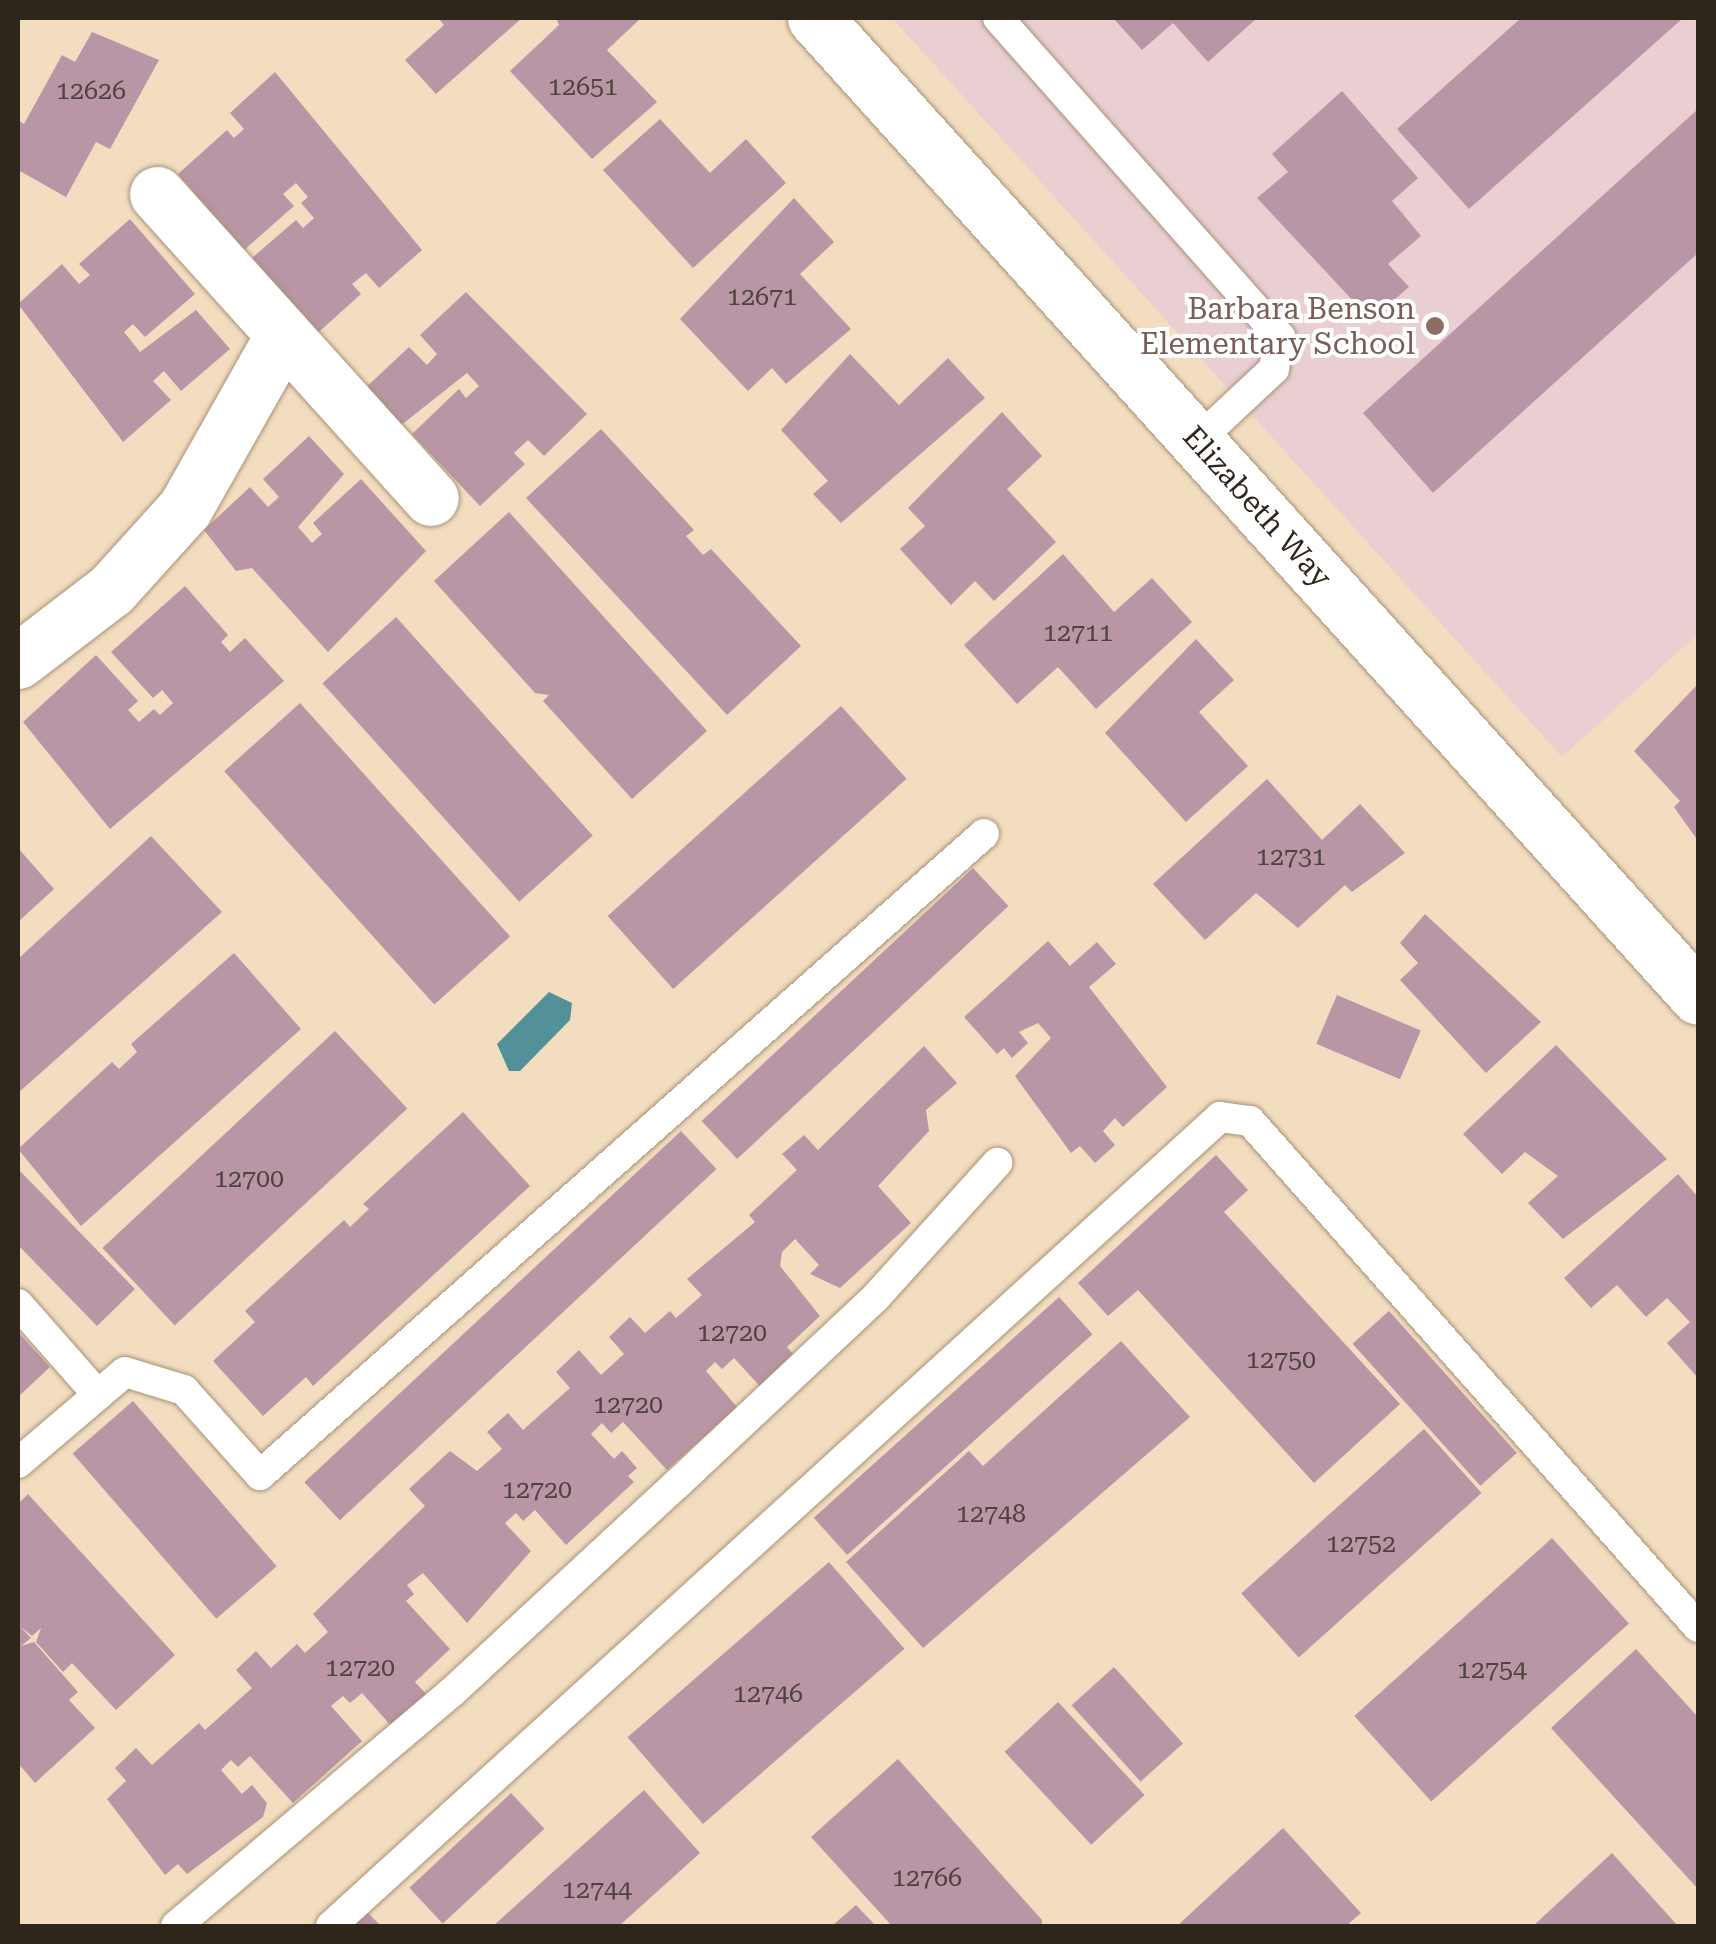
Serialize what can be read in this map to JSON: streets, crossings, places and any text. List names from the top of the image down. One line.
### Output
{"streets":{"street":["Elizabeth Way"]},"places":["Barbara Benson Elementary School"],"house_numbers":["12651","12626","12671","12711","12731","12700","12720","12750","12720","12720","12748","12752","12720","12754","12746","12766","12744"]}
